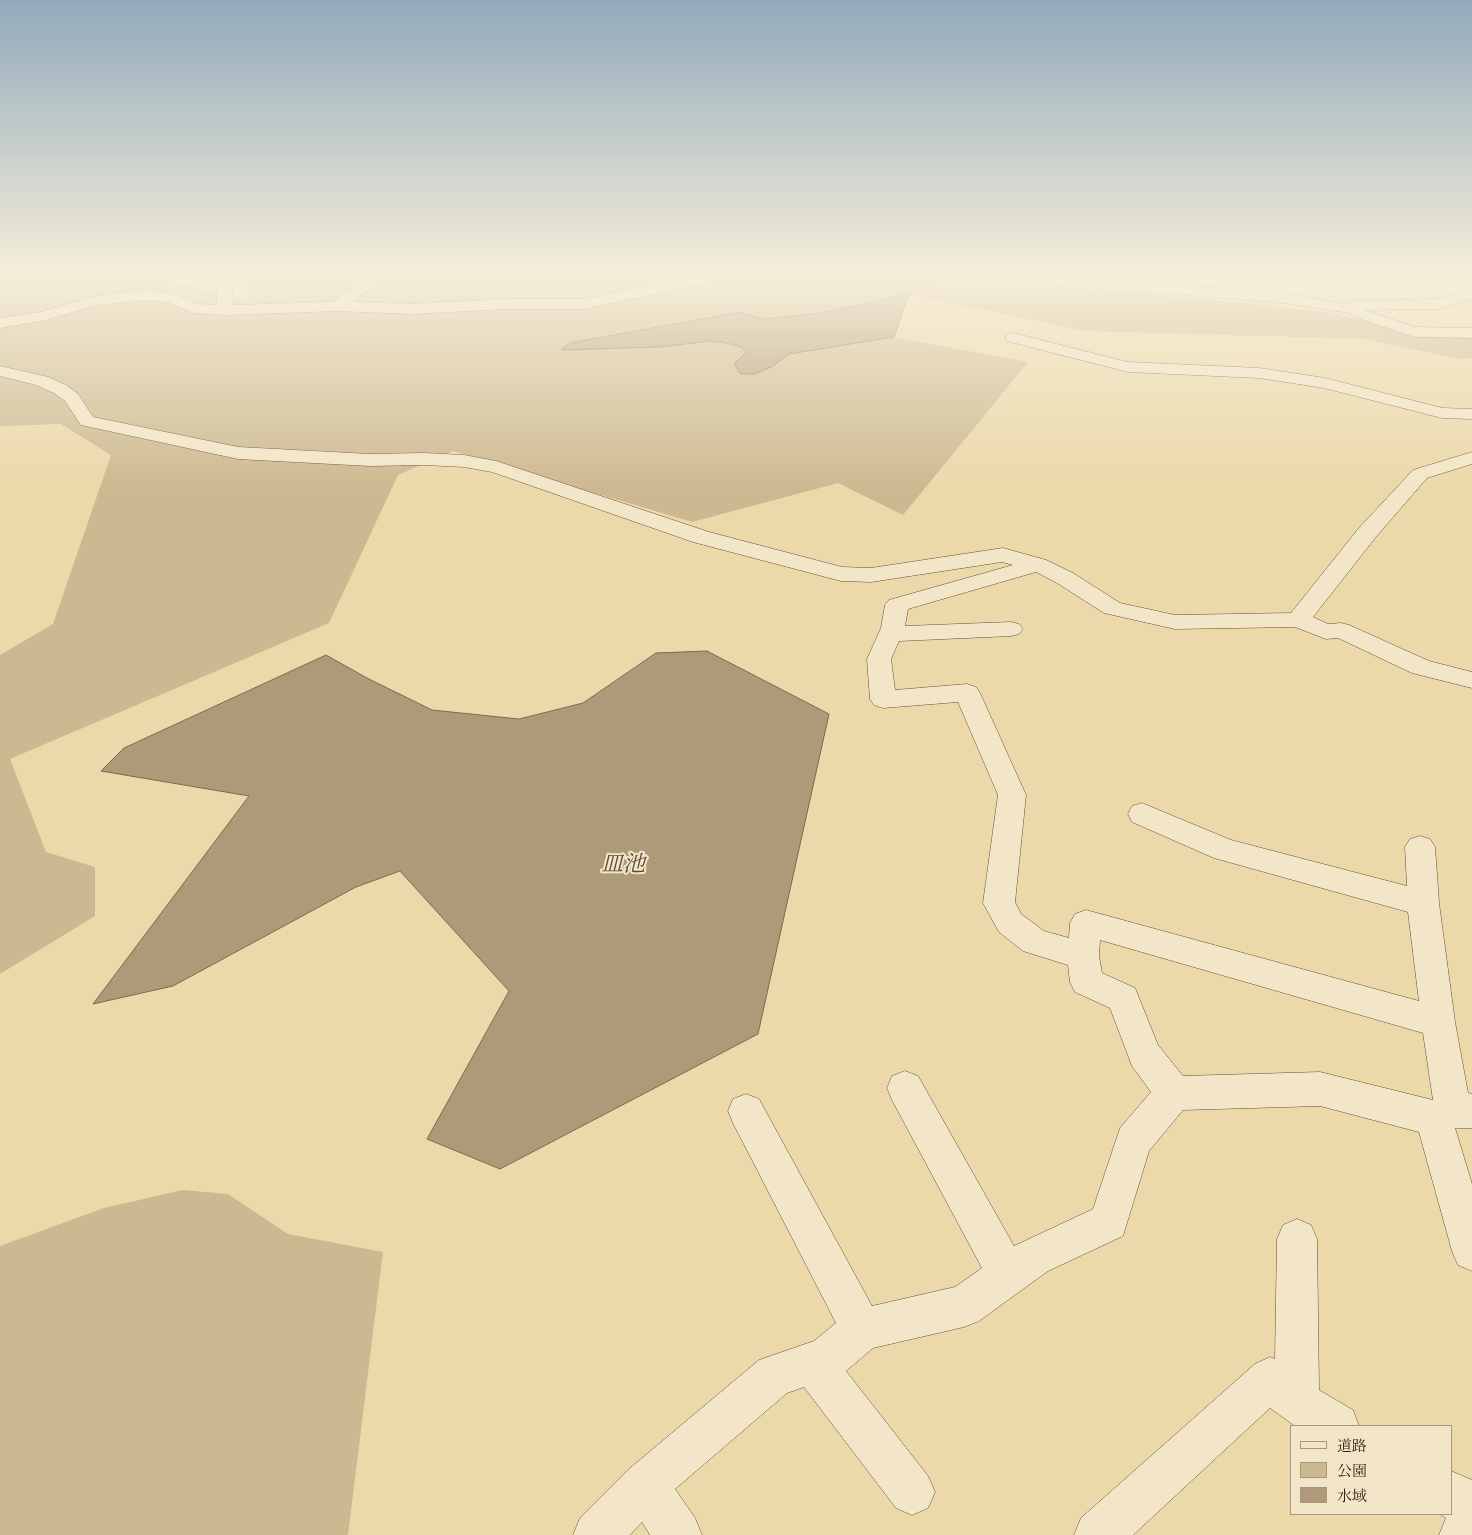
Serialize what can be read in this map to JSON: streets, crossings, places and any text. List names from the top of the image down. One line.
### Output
{"water":["皿池"],"legend":["道路","公園","水域"]}
